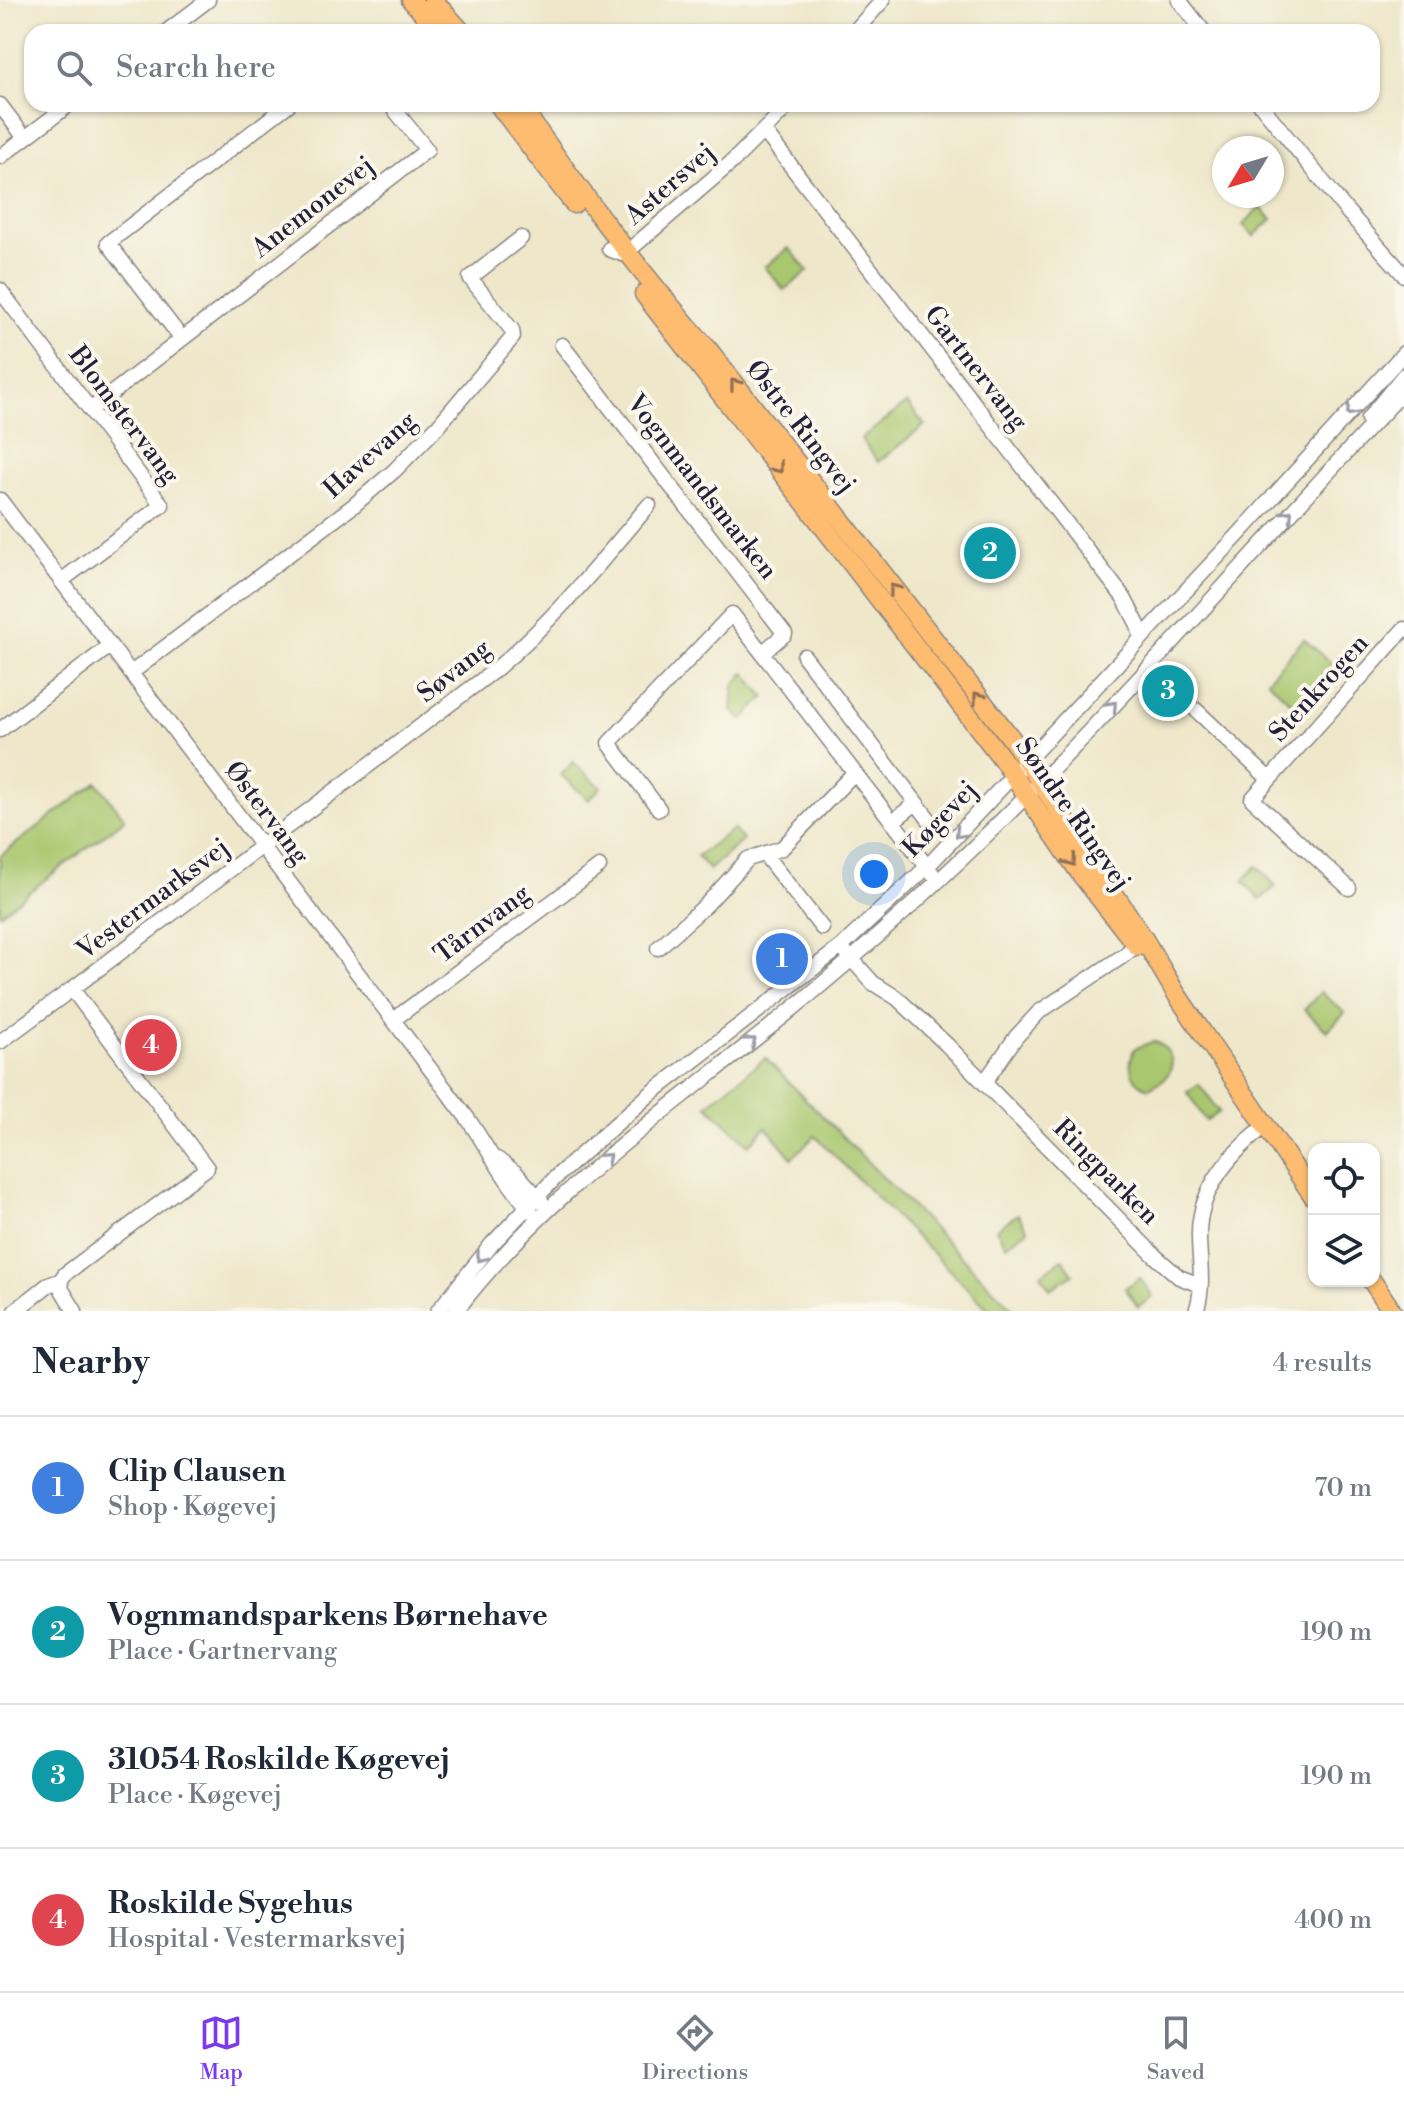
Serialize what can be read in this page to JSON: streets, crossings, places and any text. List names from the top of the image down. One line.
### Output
{"streets":{"main road":["Østre Ringvej","Søndre Ringvej"],"street":["Astersvej","Anemonevej","Gartnervang","Blomstervang","Havevang","Vognmandsmarken","Søvang","Stenkrogen","Østervang","Køgevej","Vestermarksvej","Tårnvang","Ringparken"]},"crossings":[["Astersvej","Gartnervang"],["Astersvej","Østre Ringvej"],["Anemonevej","Blomstervang"],["Gartnervang","Køgevej"],["Blomstervang","Østervang"],["Østre Ringvej","Søndre Ringvej"],["Østre Ringvej","Køgevej"],["Havevang","Østervang"],["Søvang","Østervang"],["Søvang","Vestermarksvej"],["Østervang","Køgevej"],["Østervang","Vestermarksvej"],["Østervang","Tårnvang"],["Søndre Ringvej","Køgevej"],["Søndre Ringvej","Ringparken"],["Køgevej","Ringparken"]],"north":"bottom left","page":{"search":"Search here","pins":["2","3","1","4"],"heading":["Nearby","4 results"],"list":[{"mark":"1","name":"Clip Clausen","note":"Shop · Køgevej","value":"70 m"},{"mark":"2","name":"Vognmandsparkens Børnehave","note":"Place · Gartnervang","value":"190 m"},{"mark":"3","name":"31054 Roskilde Køgevej","note":"Place · Køgevej","value":"190 m"},{"mark":"4","name":"Roskilde Sygehus","note":"Hospital · Vestermarksvej","value":"400 m"}],"nav":["Map","Directions","Saved"]}}
